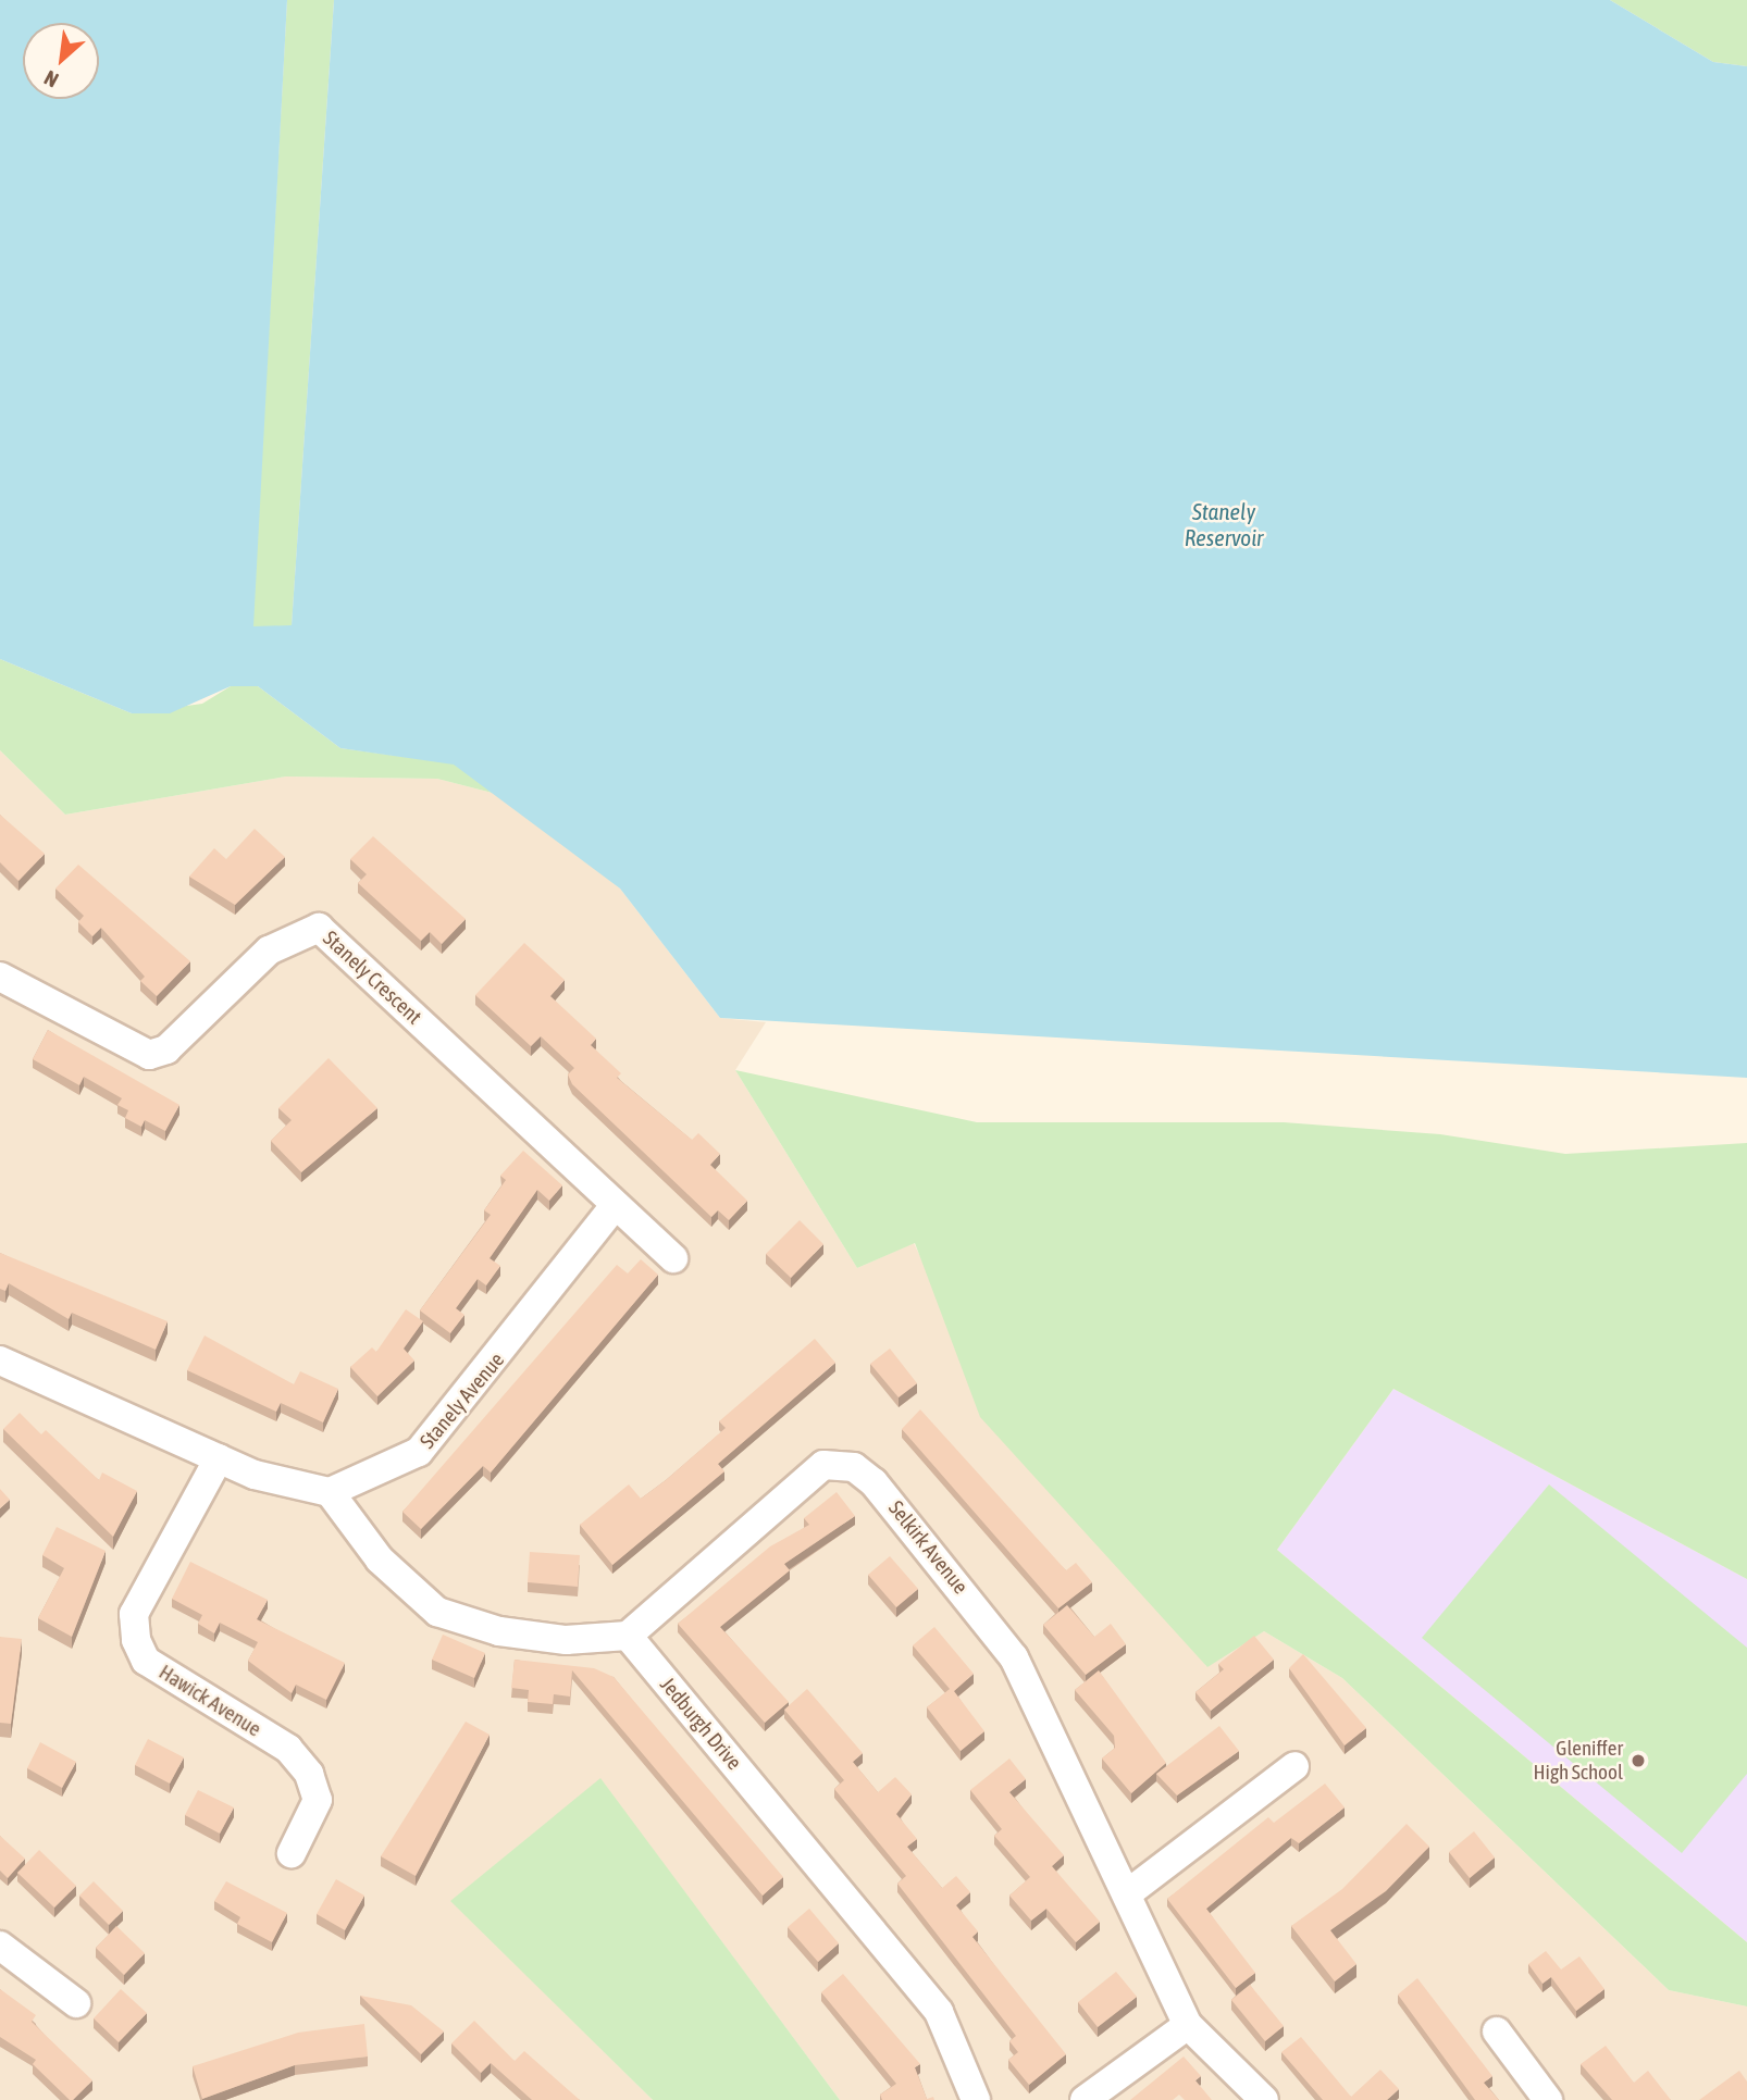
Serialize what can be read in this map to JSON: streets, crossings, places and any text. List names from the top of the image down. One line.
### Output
{"streets":{"street":["Stanely Crescent","Stanely Avenue","Selkirk Avenue","Hawick Avenue","Jedburgh Drive"]},"crossings":[["Stanely Crescent","Stanely Avenue"],["Selkirk Avenue","Jedburgh Drive"]],"water":["Stanely Reservoir"],"places":["Gleniffer High School"],"north":"bottom left"}
